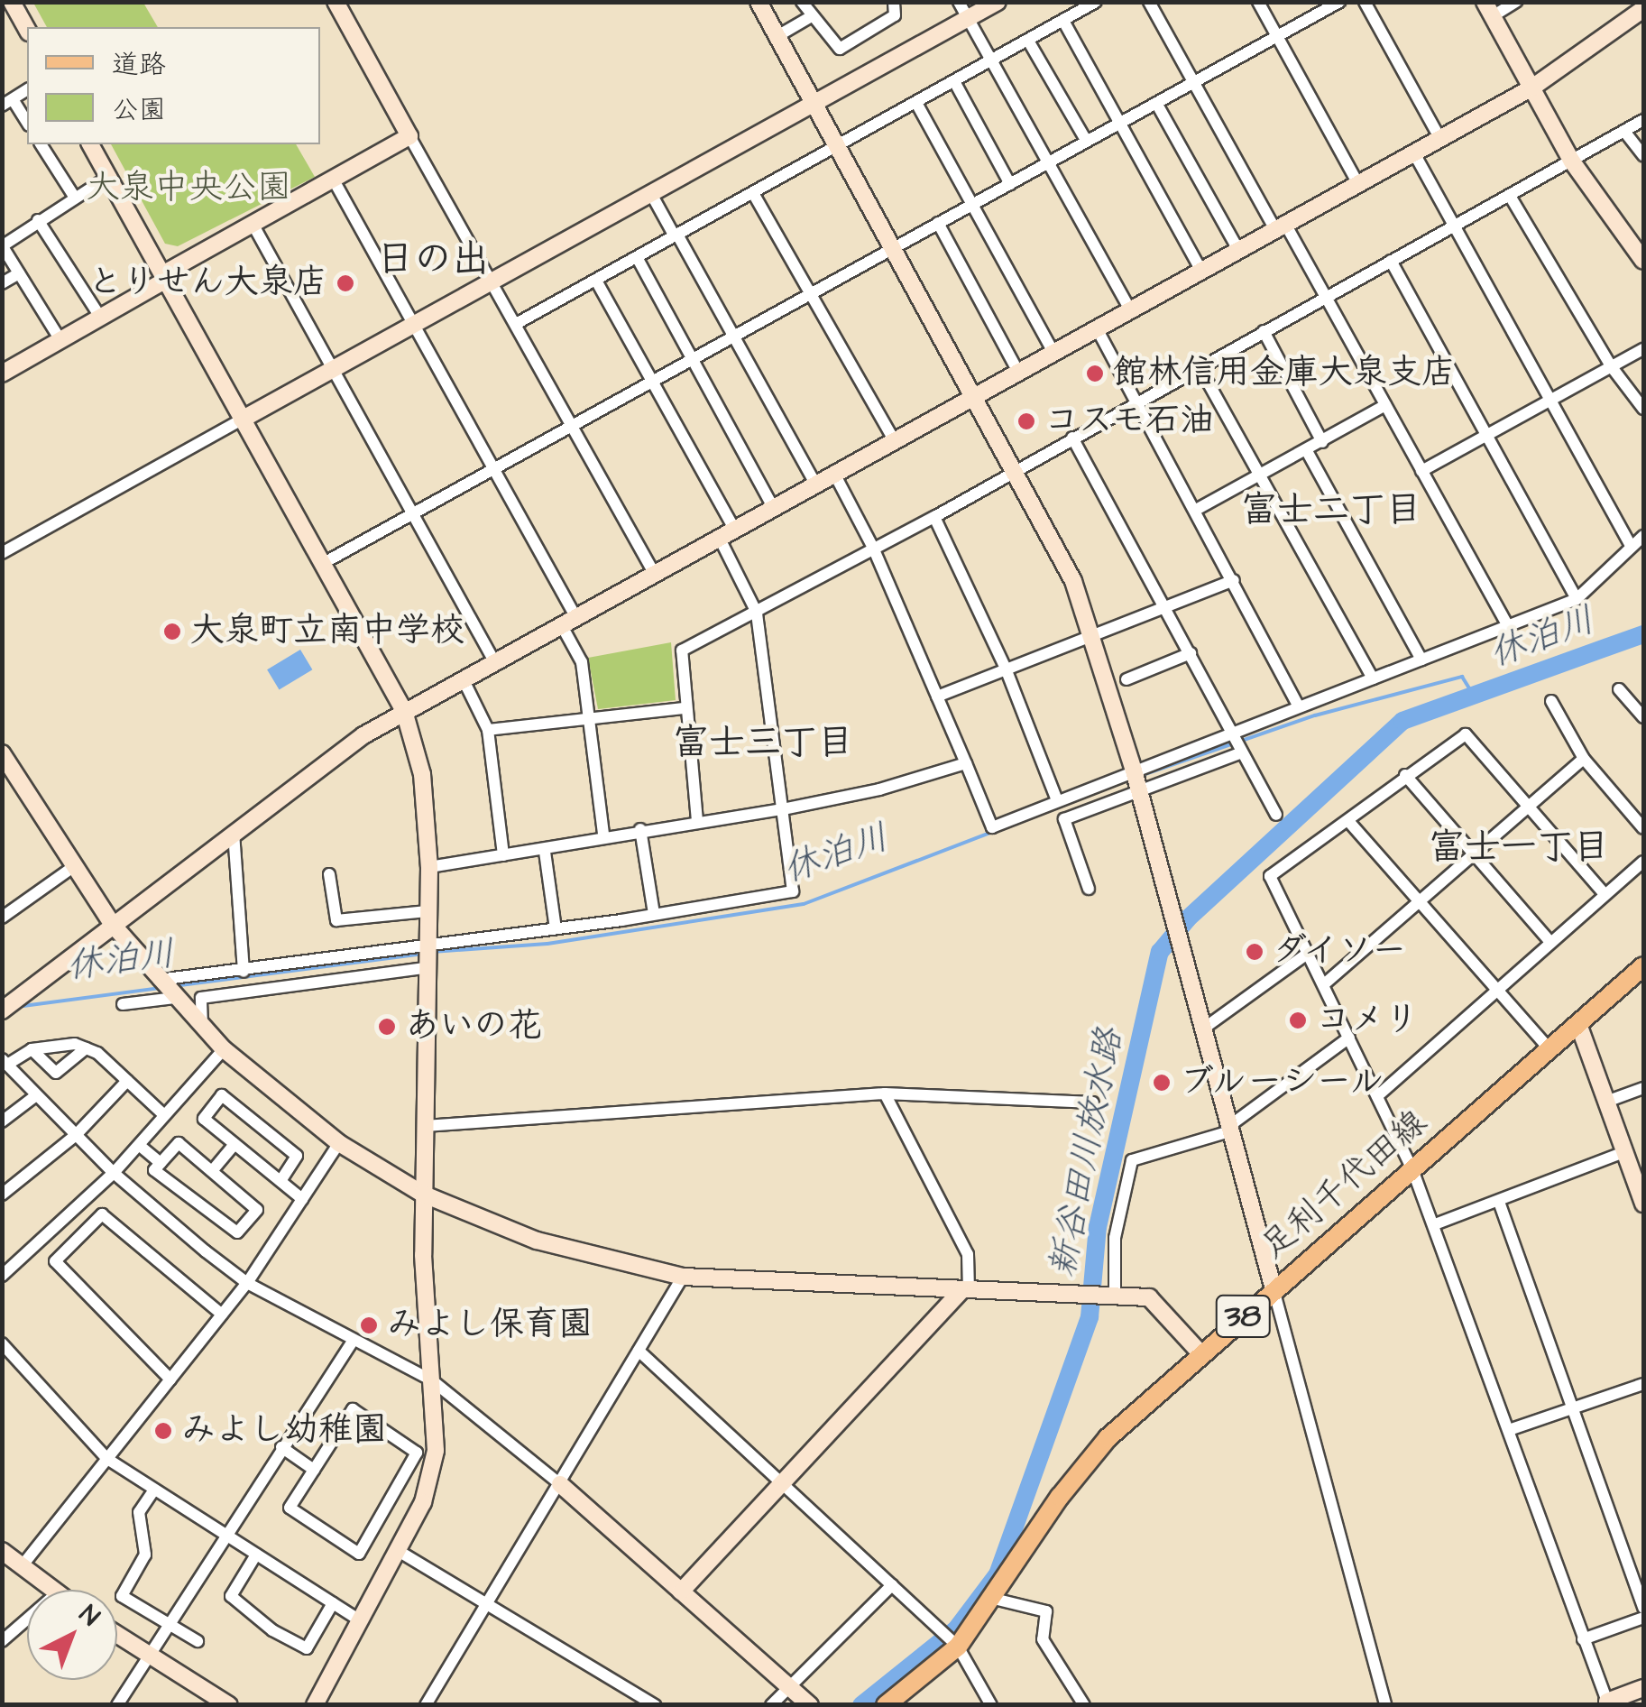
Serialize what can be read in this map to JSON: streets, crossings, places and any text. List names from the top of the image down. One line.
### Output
{"streets":{"main road":["足利千代田線","38"]},"districts":["日の出","富士二丁目","富士三丁目","富士一丁目"],"water":["休泊川","新谷田川放水路"],"parks":["大泉中央公園"],"places":["とりせん大泉店","館林信用金庫大泉支店","コスモ石油","大泉町立南中学校","ダイソー","コメリ","あいの花","ブルーシール","みよし保育園","みよし幼稚園"],"legend":["道路","公園"],"north":"top right"}
